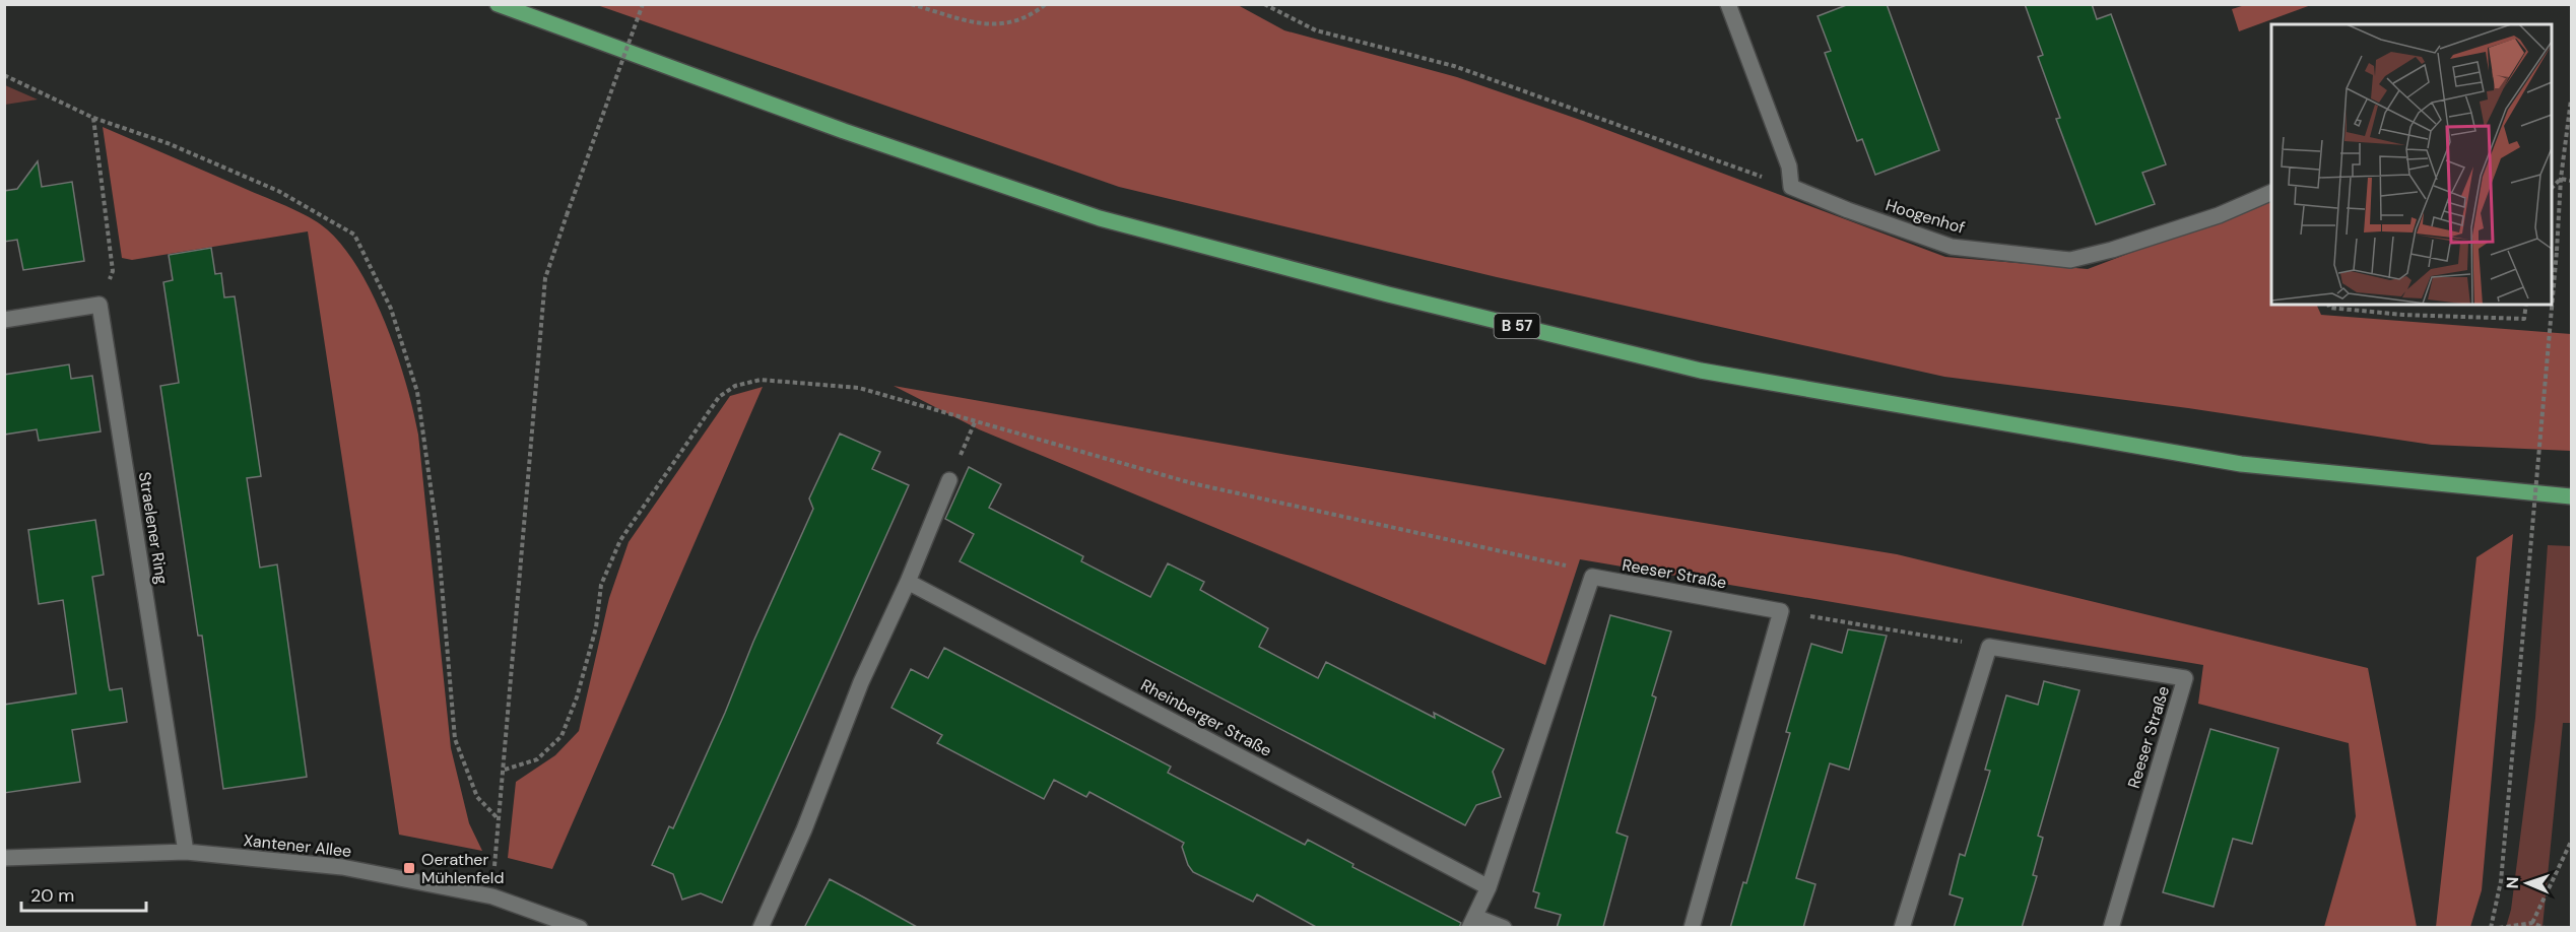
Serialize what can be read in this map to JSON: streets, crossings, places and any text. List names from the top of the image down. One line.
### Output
{"streets":{"main road":["B 57"],"street":["Hoogenhof","Straelener Ring","Reeser Straße","Rheinberger Straße","Xantener Allee"]},"crossings":[["Straelener Ring","Xantener Allee"]],"places":{"transit":["Oerather Mühlenfeld"]},"scale_bar":"20 m","north":"left"}
